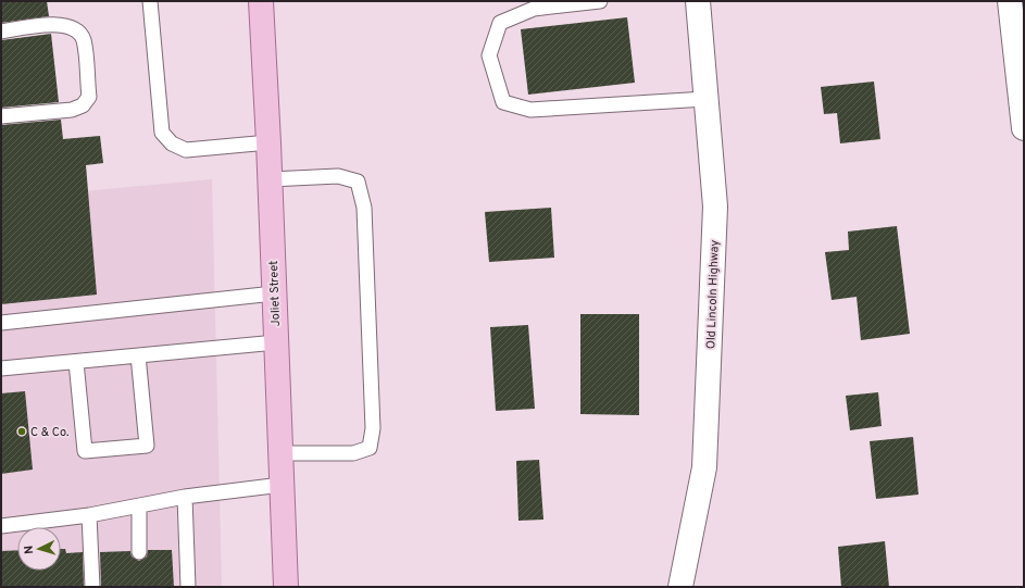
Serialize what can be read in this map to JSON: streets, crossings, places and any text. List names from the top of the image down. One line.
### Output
{"streets":{"main road":["Joliet Street"],"street":["Old Lincoln Highway"]},"places":["C & Co."],"north":"left"}
